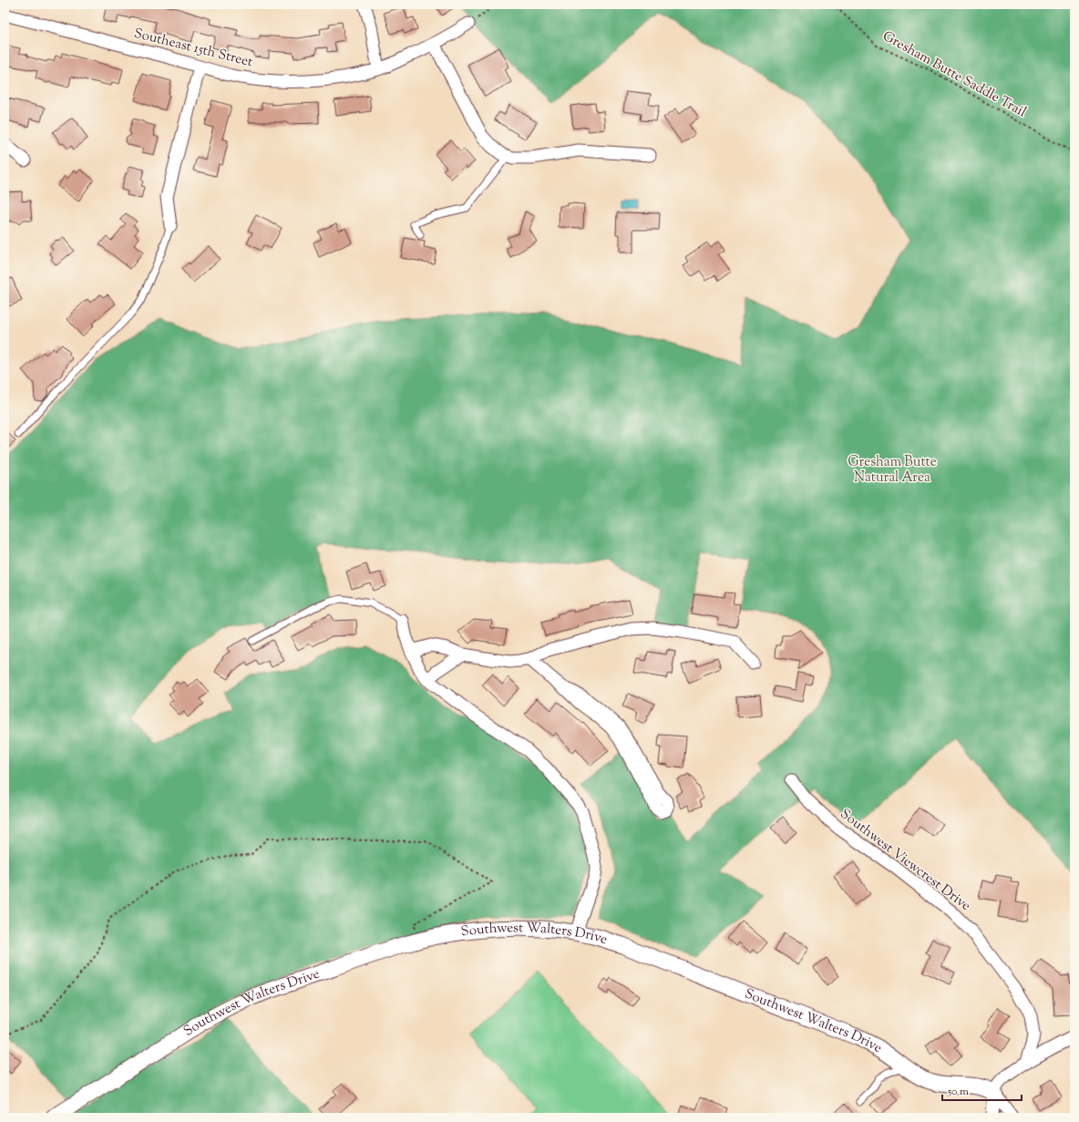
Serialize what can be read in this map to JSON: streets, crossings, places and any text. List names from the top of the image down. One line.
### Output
{"streets":{"street":["Southeast 15th Street","Southwest Viewcrest Drive","Southwest Walters Drive"],"path":["Gresham Butte Saddle Trail"]},"parks":["Gresham Butte Natural Area"],"scale_bar":"50 m"}
